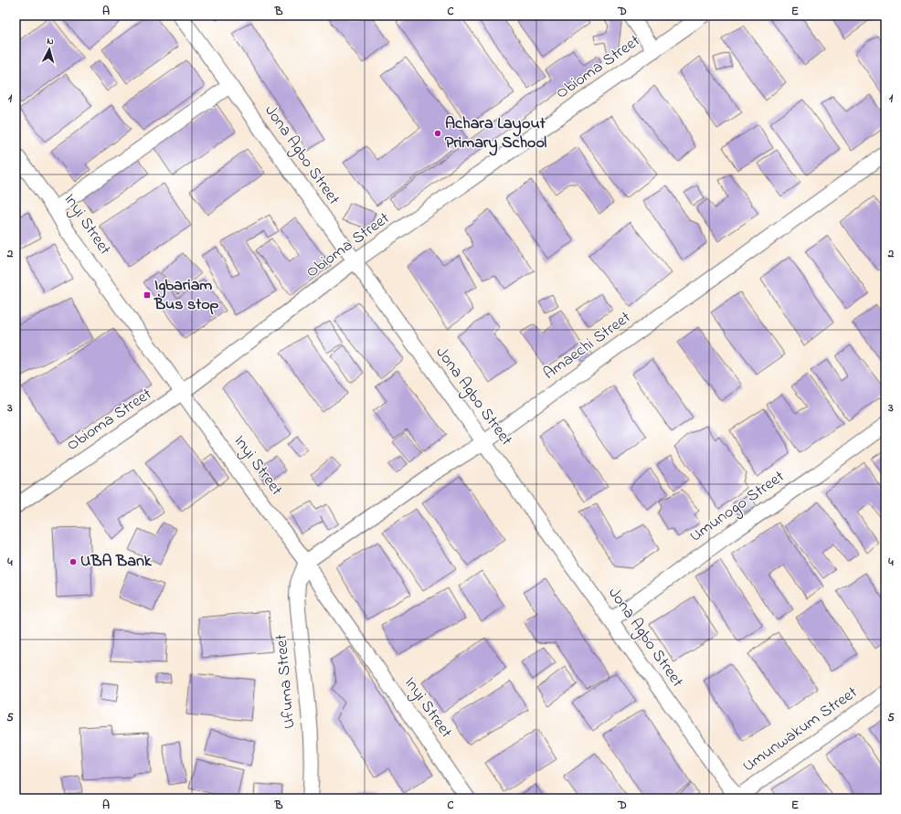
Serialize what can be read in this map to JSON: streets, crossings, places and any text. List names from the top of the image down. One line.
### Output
{"streets":{"street":["Obioma Street","Jona Agbo Street","Inyi Street","Amaechi Street","Umunogo Street","Ufuma Street","Umunwakum Street"]},"crossings":[["Obioma Street","Jona Agbo Street"],["Obioma Street","Inyi Street"],["Jona Agbo Street","Amaechi Street"],["Jona Agbo Street","Umunogo Street"],["Jona Agbo Street","Umunwakum Street"],["Inyi Street","Amaechi Street"],["Inyi Street","Ufuma Street"],["Amaechi Street","Ufuma Street"]],"places":{"other":["Achara Layout Primary School","UBA Bank"],"transit":["Igbariam Bus stop"]},"north":"top","grid":{"columns":["A","B","C","D","E"],"rows":["1","2","3","4","5"]}}
